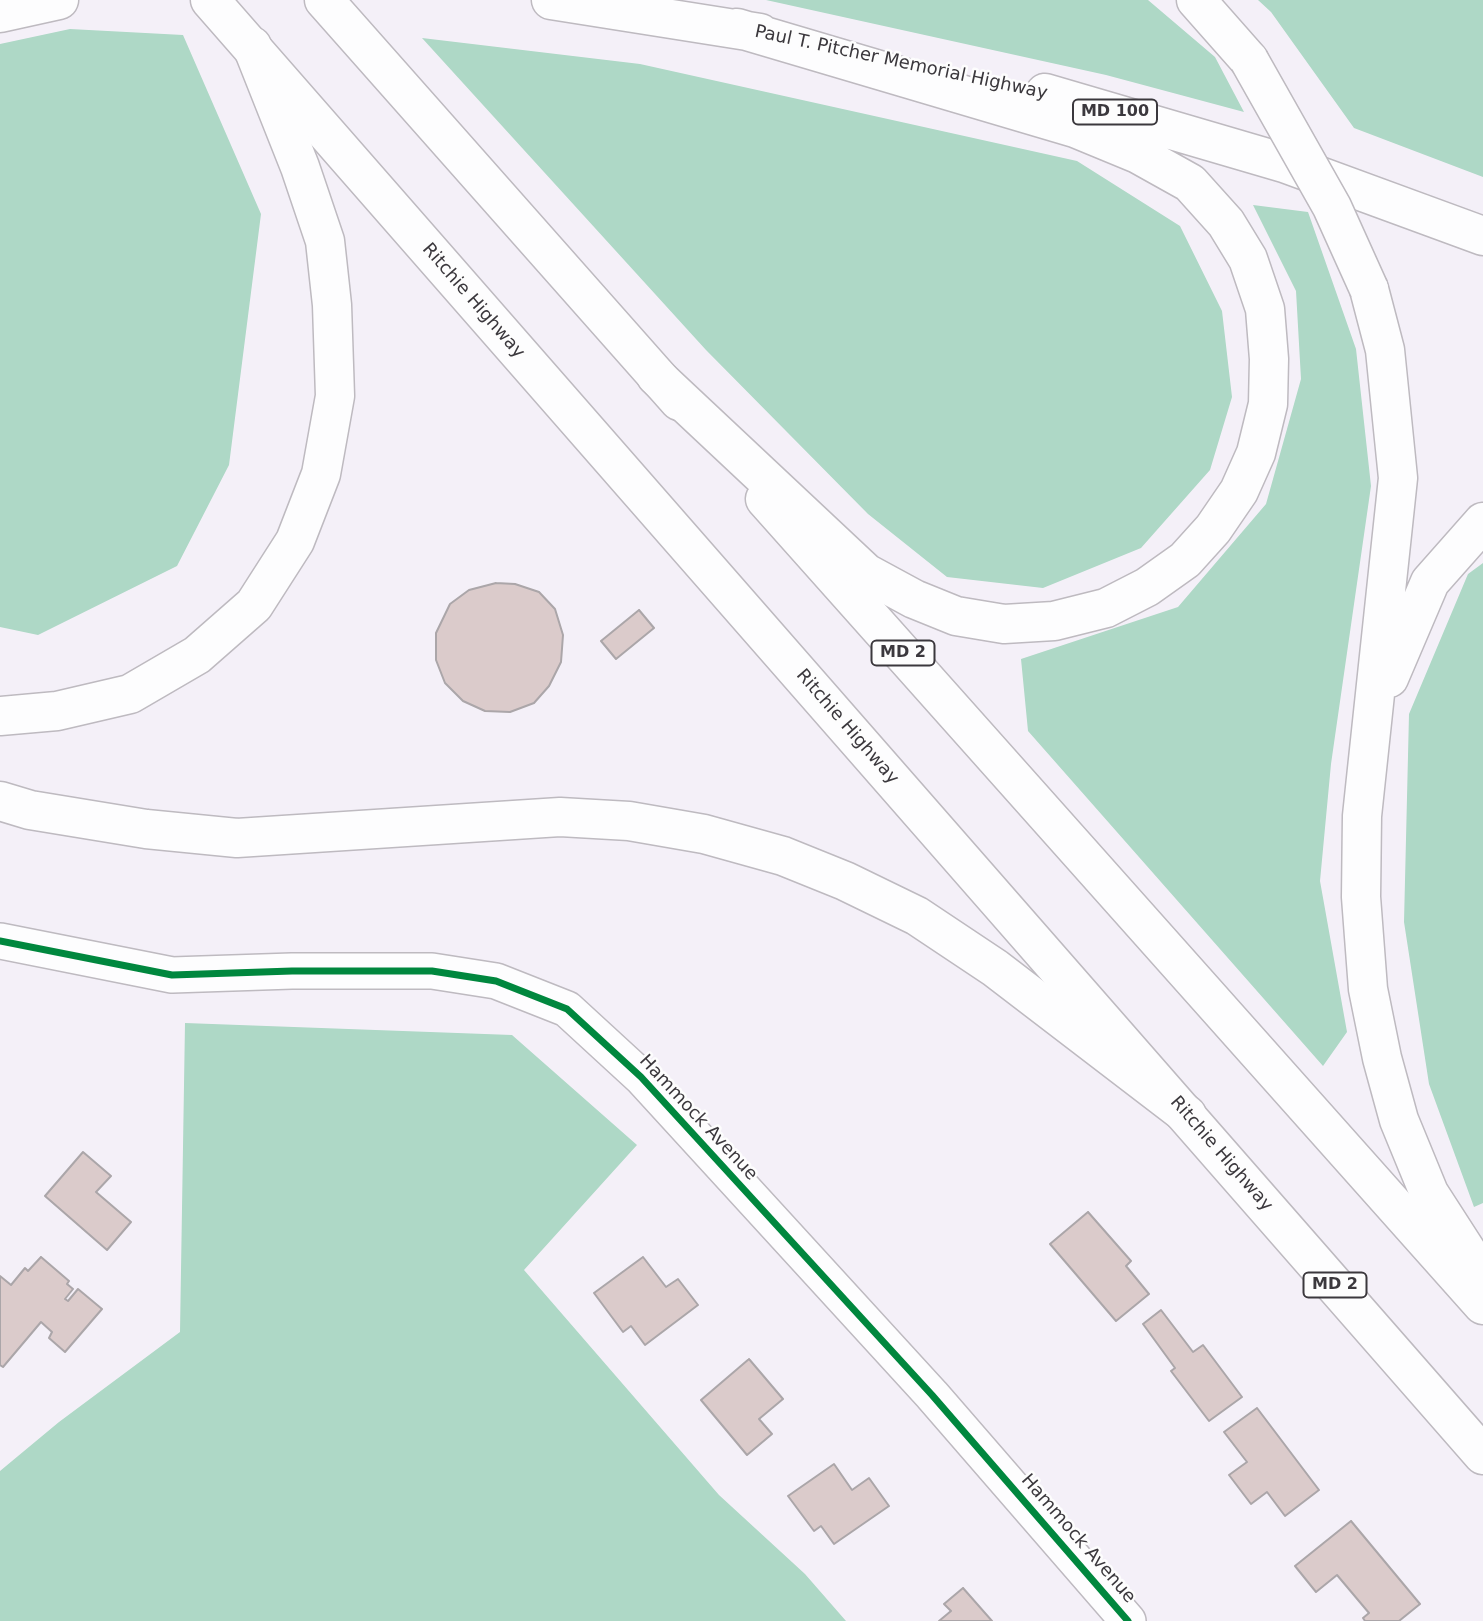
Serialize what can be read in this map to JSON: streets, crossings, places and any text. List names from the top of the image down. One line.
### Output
{"streets":{"main road":["Paul T. Pitcher Memorial Highway","MD 100","Ritchie Highway","MD 2"],"street":["Hammock Avenue"]}}
